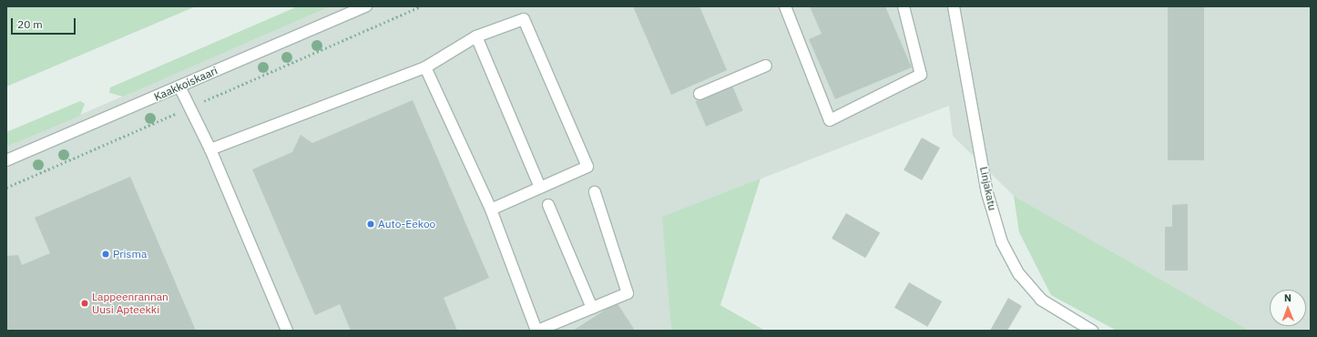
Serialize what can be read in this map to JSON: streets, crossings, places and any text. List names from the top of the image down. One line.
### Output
{"streets":{"street":["Kaakkoiskaari","Linjakatu"]},"places":["Auto-Eekoo","Prisma","Lappeenrannan Uusi Apteekki"],"scale_bar":"20 m","north":"top"}
